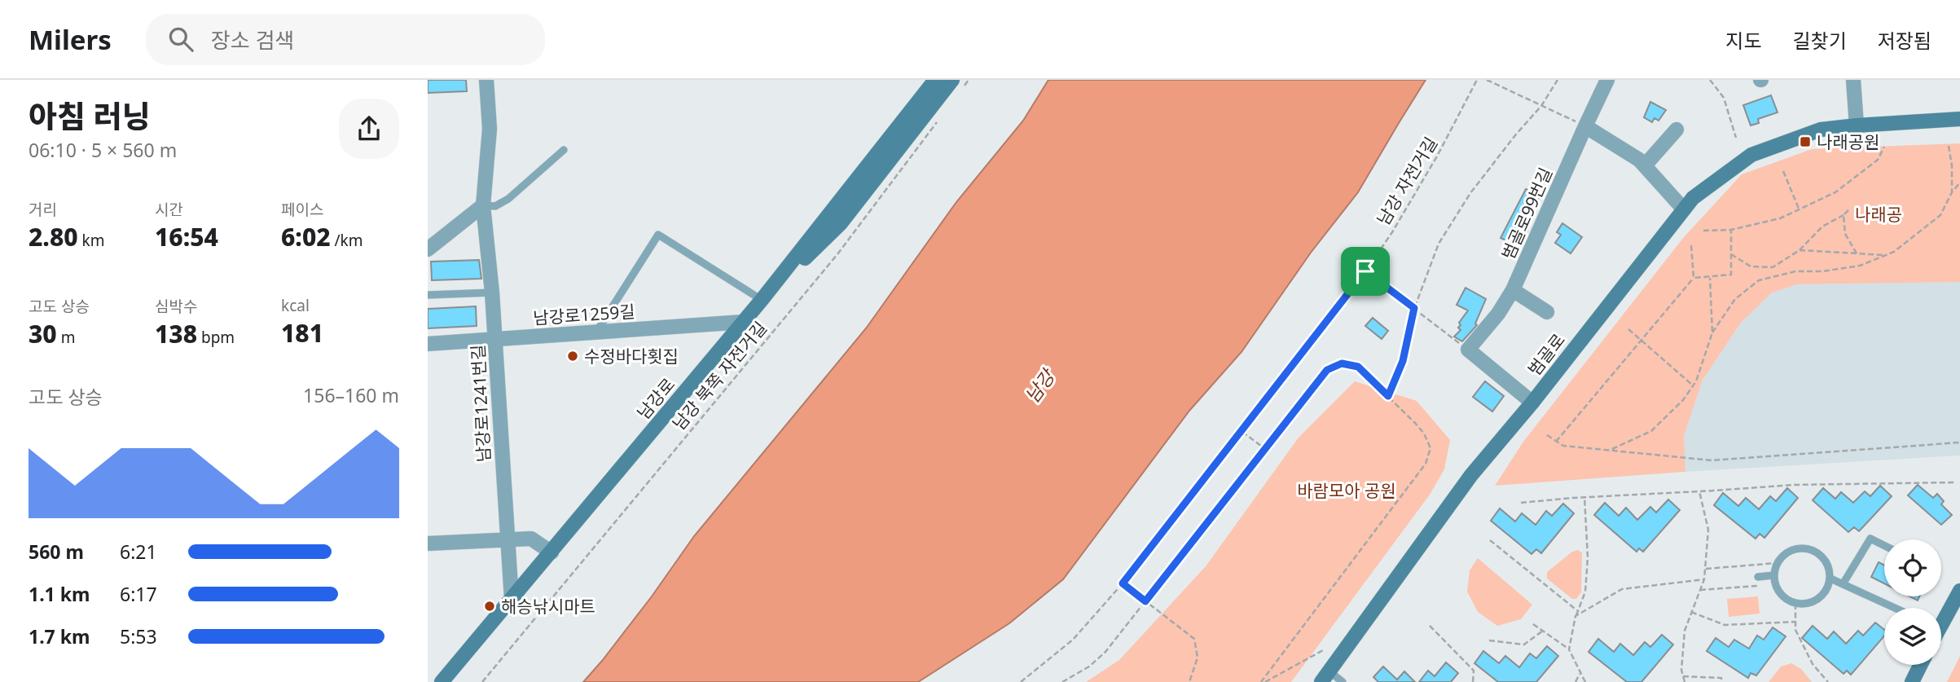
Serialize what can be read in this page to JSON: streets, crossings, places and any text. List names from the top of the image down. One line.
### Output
{"streets":{"street":["범골로99번길","남강로1259길","범골로","남강로","남강로1241번길"],"path":["남강 자전거길","남강 북쪽 자전거길"]},"crossings":[["남강로1259길","남강로"],["남강로1259길","남강로1241번길"],["남강로","남강로1241번길"]],"water":["남강"],"parks":["나래공","바람모아 공원"],"places":{"transit":["나래공원"],"other":["수정바다횟집","해승낚시마트"]},"page":{"header":"Milers","search":"장소 검색","nav":["지도","길찾기","저장됨"],"heading":["아침 러닝","06:10 · 5 × 560 m"],"stats":[["거리","2.80 km"],["시간","16:54"],["페이스","6:02 /km"],["고도 상승","30 m"],["심박수","138 bpm"],["kcal","181"]],"chart":["고도 상승","156–160 m"],"list":[{"name":"560 m","note":"6:21"},{"name":"1.1 km","note":"6:17"},{"name":"1.7 km","note":"5:53"}]}}
